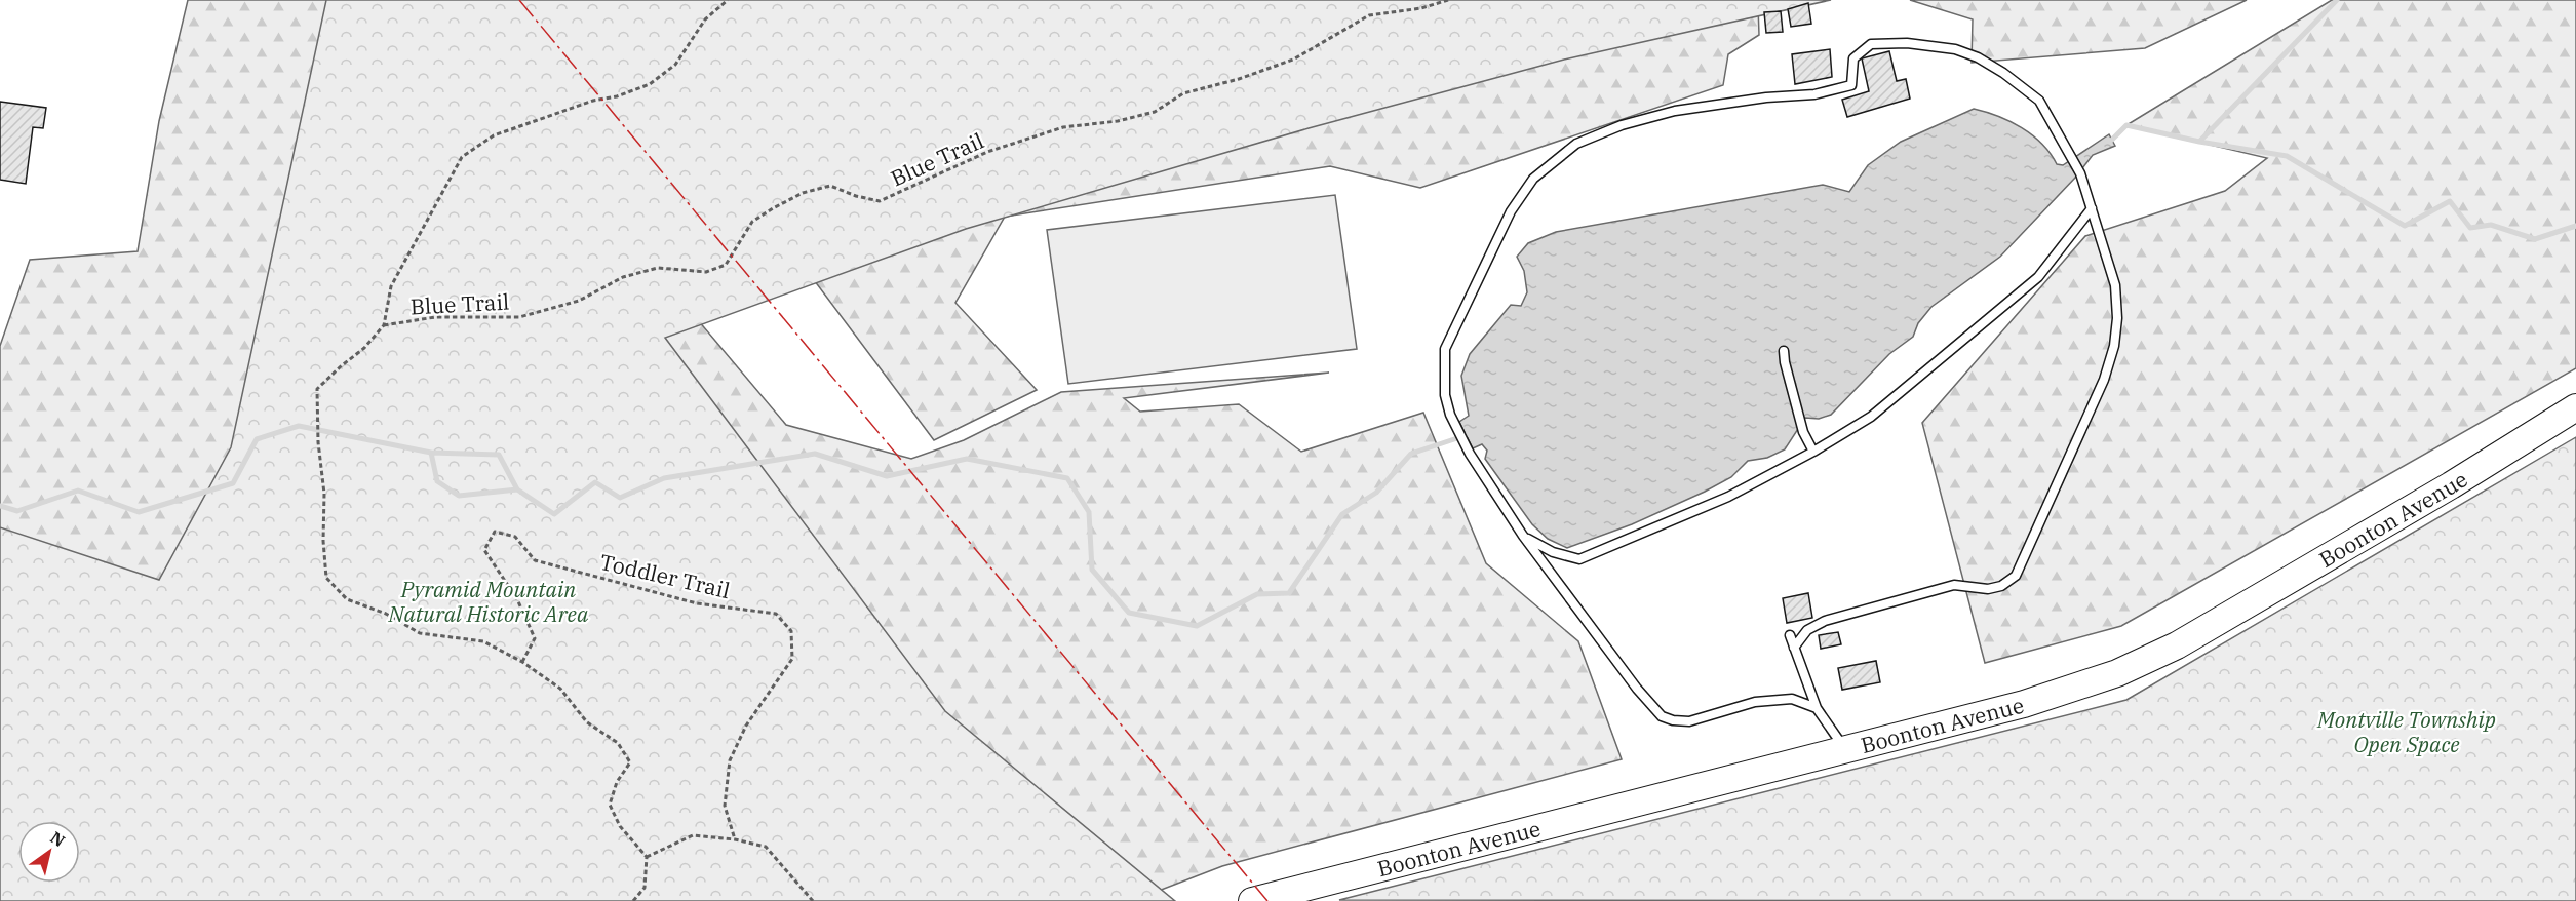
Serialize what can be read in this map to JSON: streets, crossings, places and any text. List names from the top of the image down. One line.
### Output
{"streets":{"main road":["Boonton Avenue"],"path":["Blue Trail","Toddler Trail"]},"crossings":[["Blue Trail","Toddler Trail"]],"parks":["Pyramid Mountain Natural Historic Area","Montville Township Open Space"],"north":"top right"}
